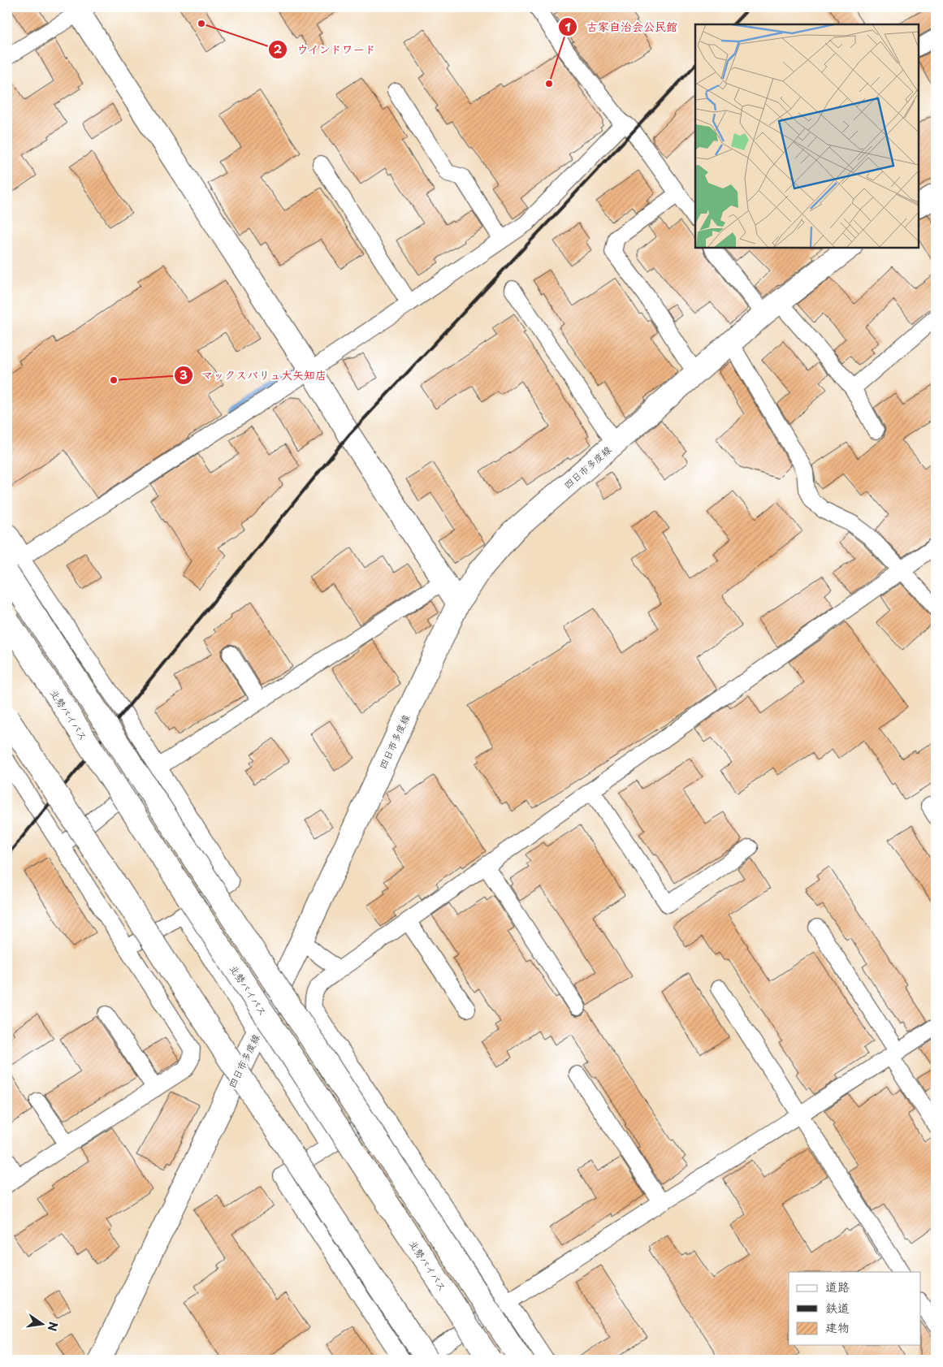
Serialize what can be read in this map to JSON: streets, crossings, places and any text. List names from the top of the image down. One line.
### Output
{"streets":{"main road":["四日市多度線","北勢バイパス"]},"places":["ウインドワード","古家自治会公民館","マックスバリュ大矢知店"],"legend":["道路","鉄道","建物"],"north":"right"}
